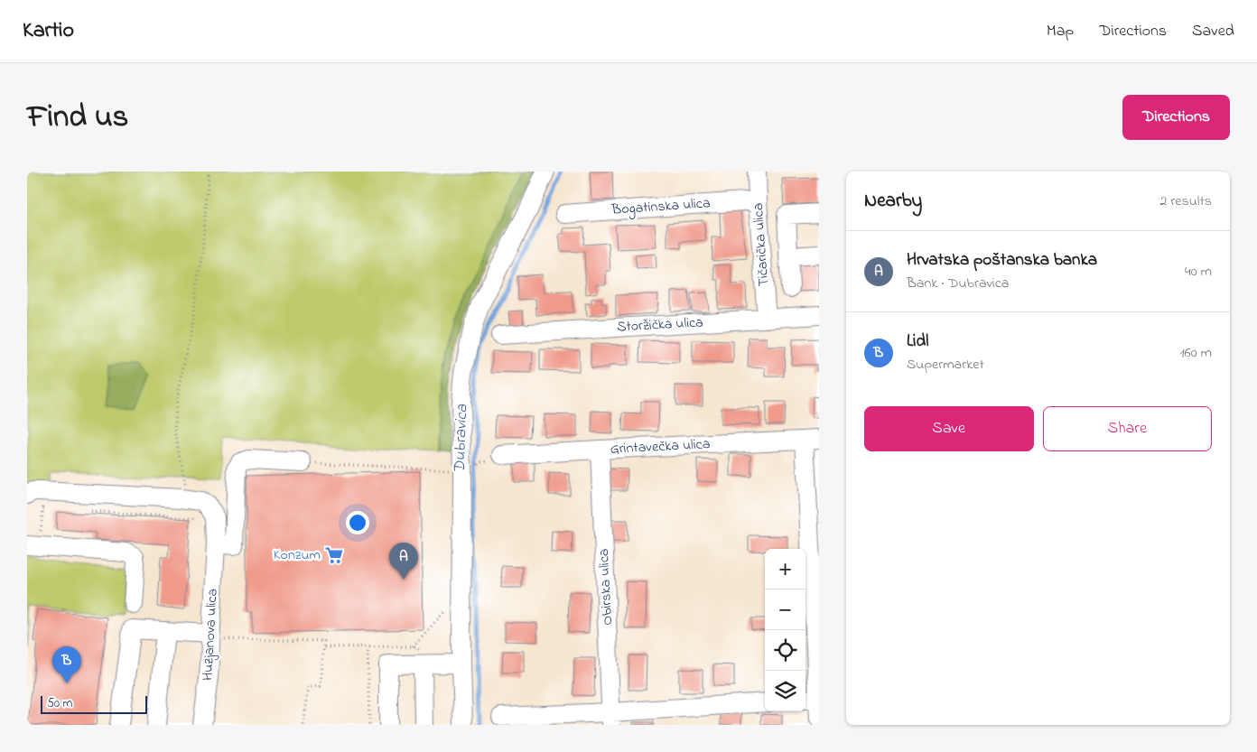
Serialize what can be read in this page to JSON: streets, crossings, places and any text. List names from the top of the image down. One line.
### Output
{"streets":{"street":["Bogatinska ulica","Tičarička ulica","Storžička ulica","Grintavečka ulica","Obirska ulica","Huzjanova ulica"]},"crossings":[["Bogatinska ulica","Tičarička ulica"],["Tičarička ulica","Storžička ulica"],["Grintavečka ulica","Obirska ulica"]],"water":["Dubravica"],"places":{"supermarket":["Konzum"]},"scale_bar":"50 m","page":{"header":"Kartio","nav":["Map","Directions","Saved"],"title":"Find us","buttons":["Directions",["Save","Share"]],"heading":["Nearby","2 results"],"list":[{"mark":"A","name":"Hrvatska poštanska banka","note":"Bank · Dubravica","value":"40 m"},{"mark":"B","name":"Lidl","note":"Supermarket","value":"160 m"}],"pins":["A","B"],"map_buttons":["+","−"],"scale":"50 m"}}
